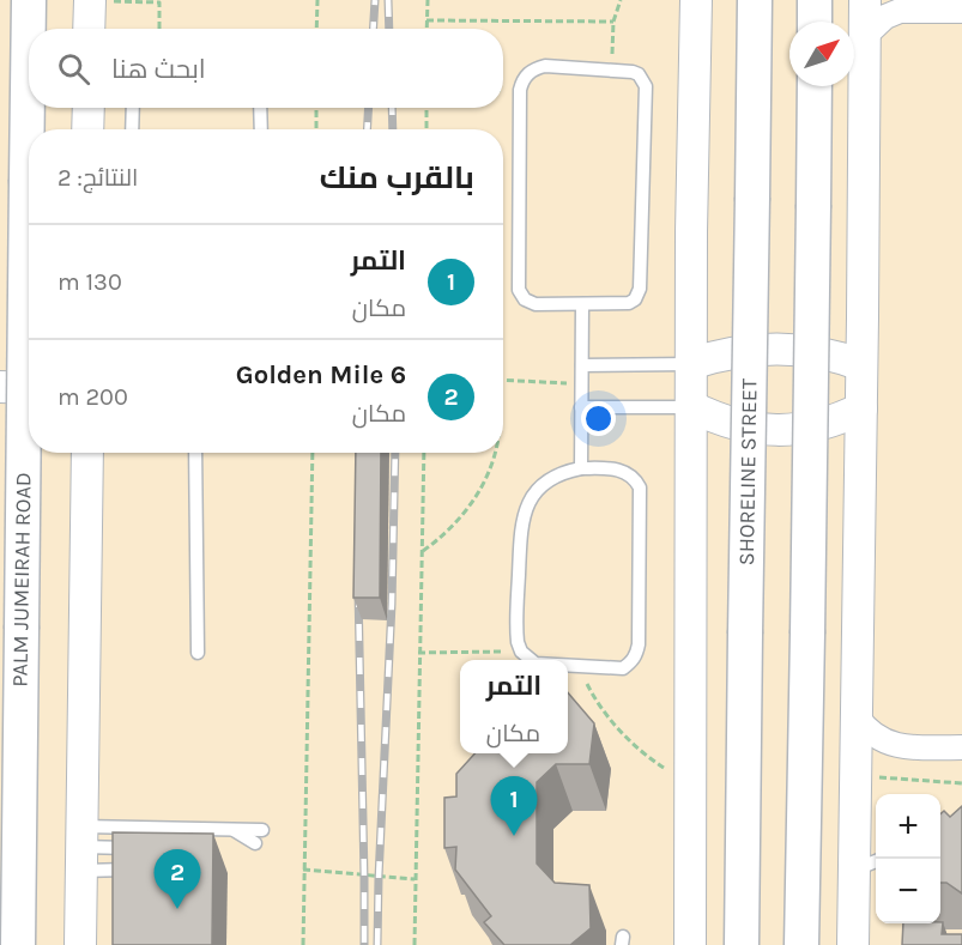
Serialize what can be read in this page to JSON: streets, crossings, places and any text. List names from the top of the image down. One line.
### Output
{"streets":{"main road":["SHORELINE STREET","PALM JUMEIRAH ROAD"]},"north":"top right","page":{"search":"ابحث هنا","heading":["بالقرب منك","النتائج: 2"],"list":[{"mark":"1","name":"التمر","note":"مكان","value":"130 m"},{"mark":"2","name":"Golden Mile 6","note":"مكان","value":"200 m"}],"popup":["التمر","مكان"],"pins":["1","2"],"map_buttons":["+","−"]}}
